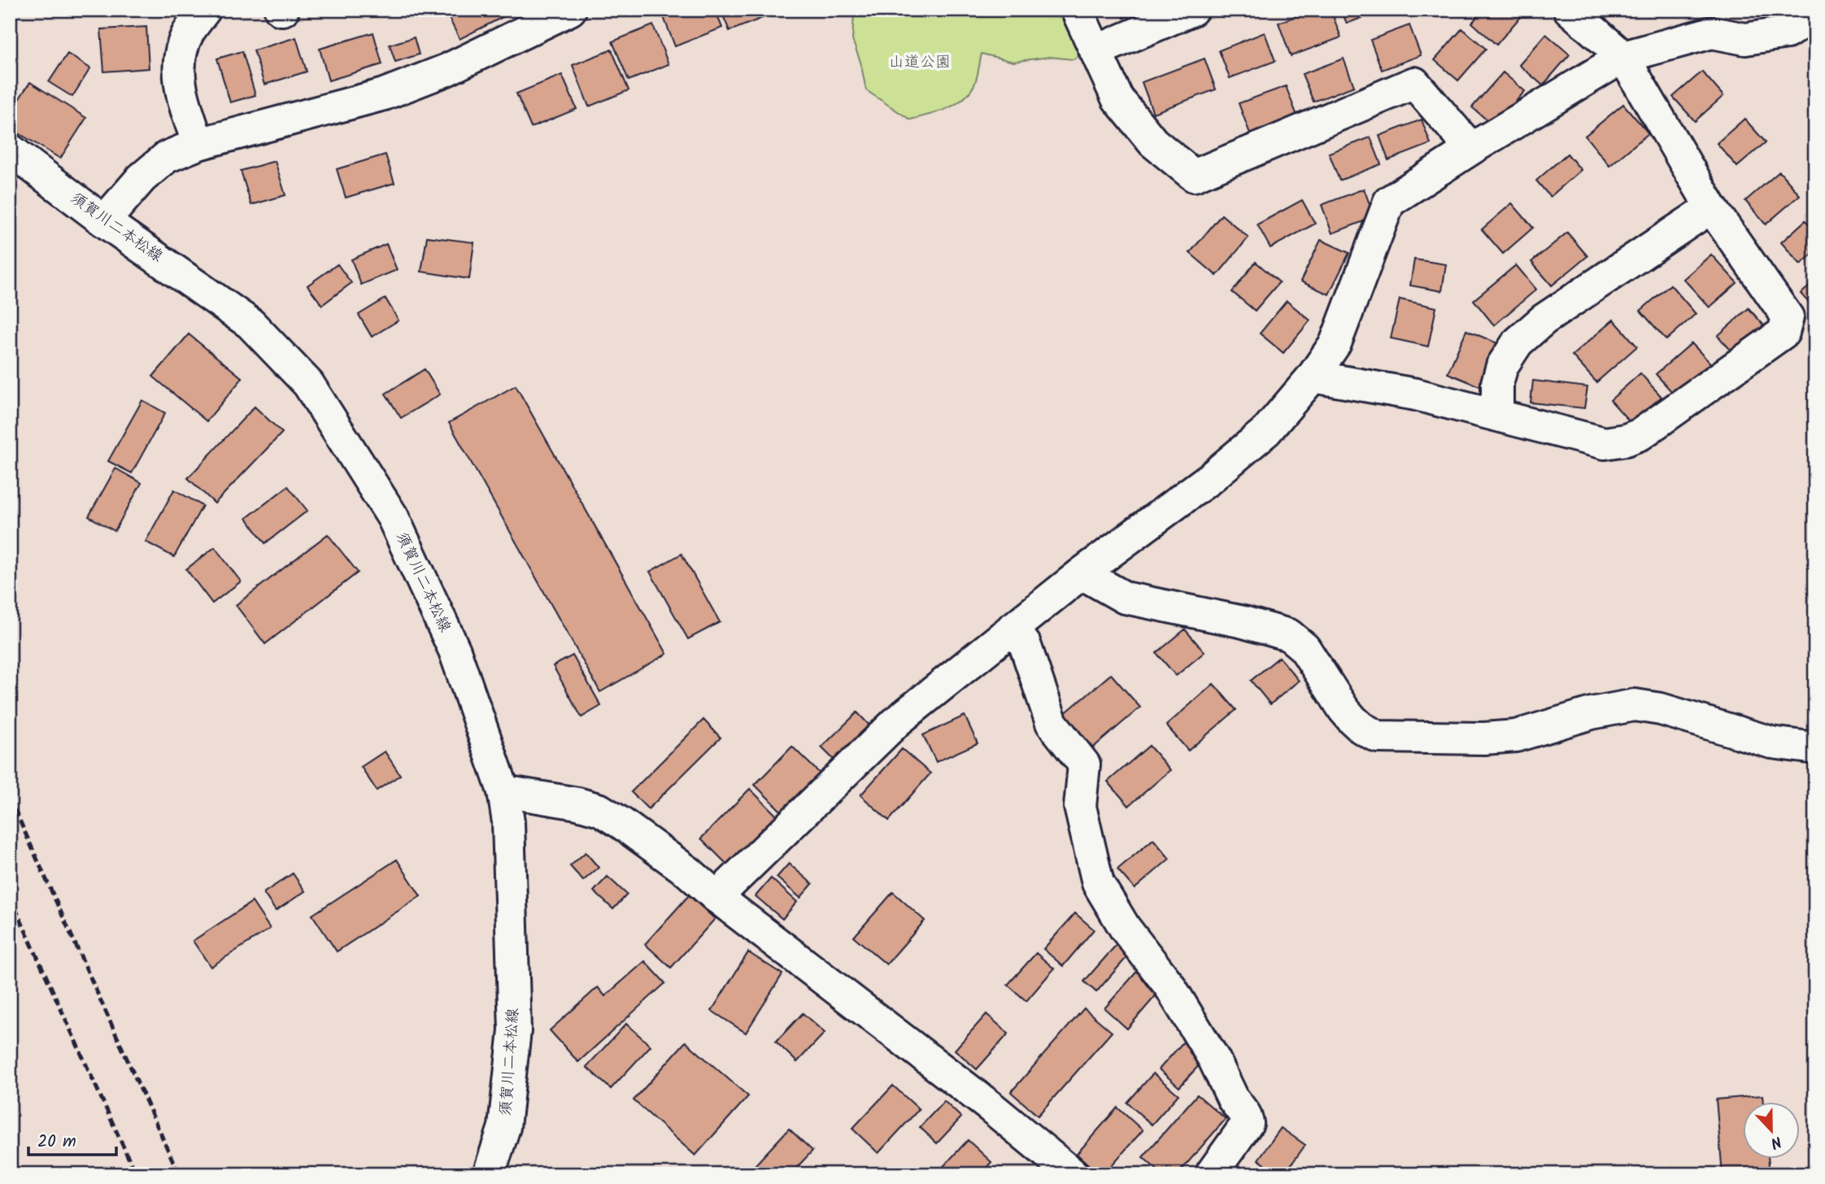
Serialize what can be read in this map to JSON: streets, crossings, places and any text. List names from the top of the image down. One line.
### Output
{"streets":{"street":["須賀川二本松線"]},"parks":["山道公園"],"scale_bar":"20 m","north":"bottom"}
